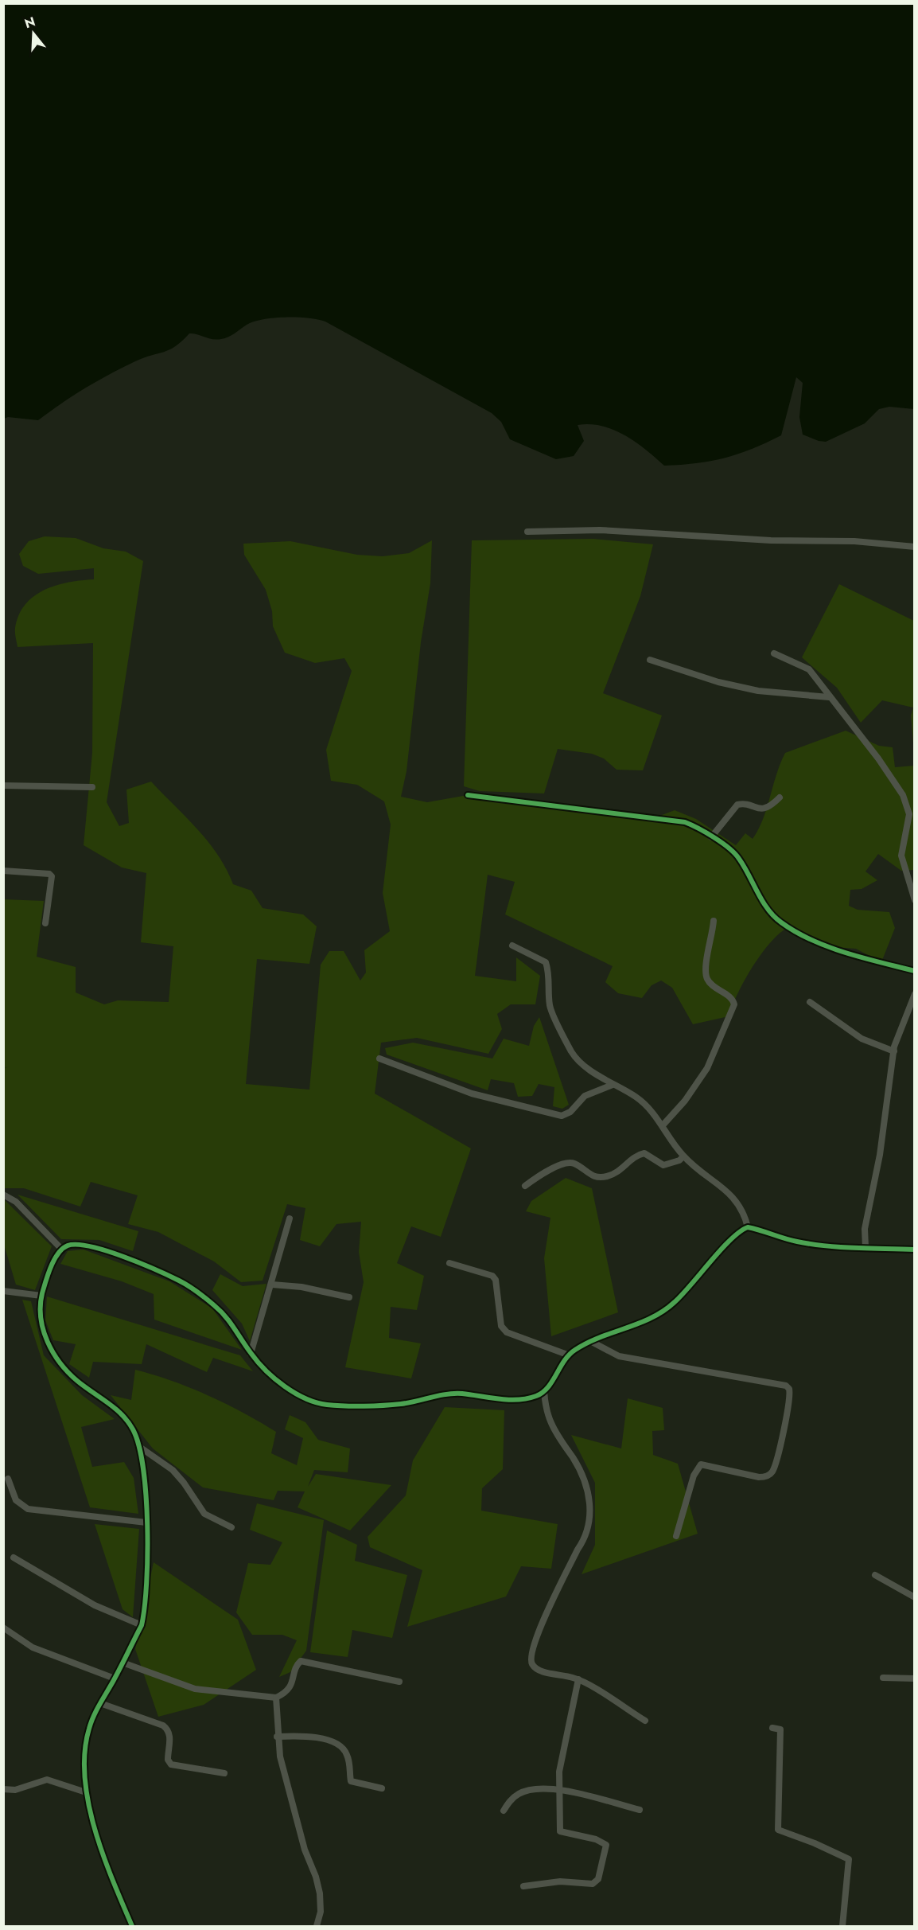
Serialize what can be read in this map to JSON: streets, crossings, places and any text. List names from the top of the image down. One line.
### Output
{"north":"top"}
